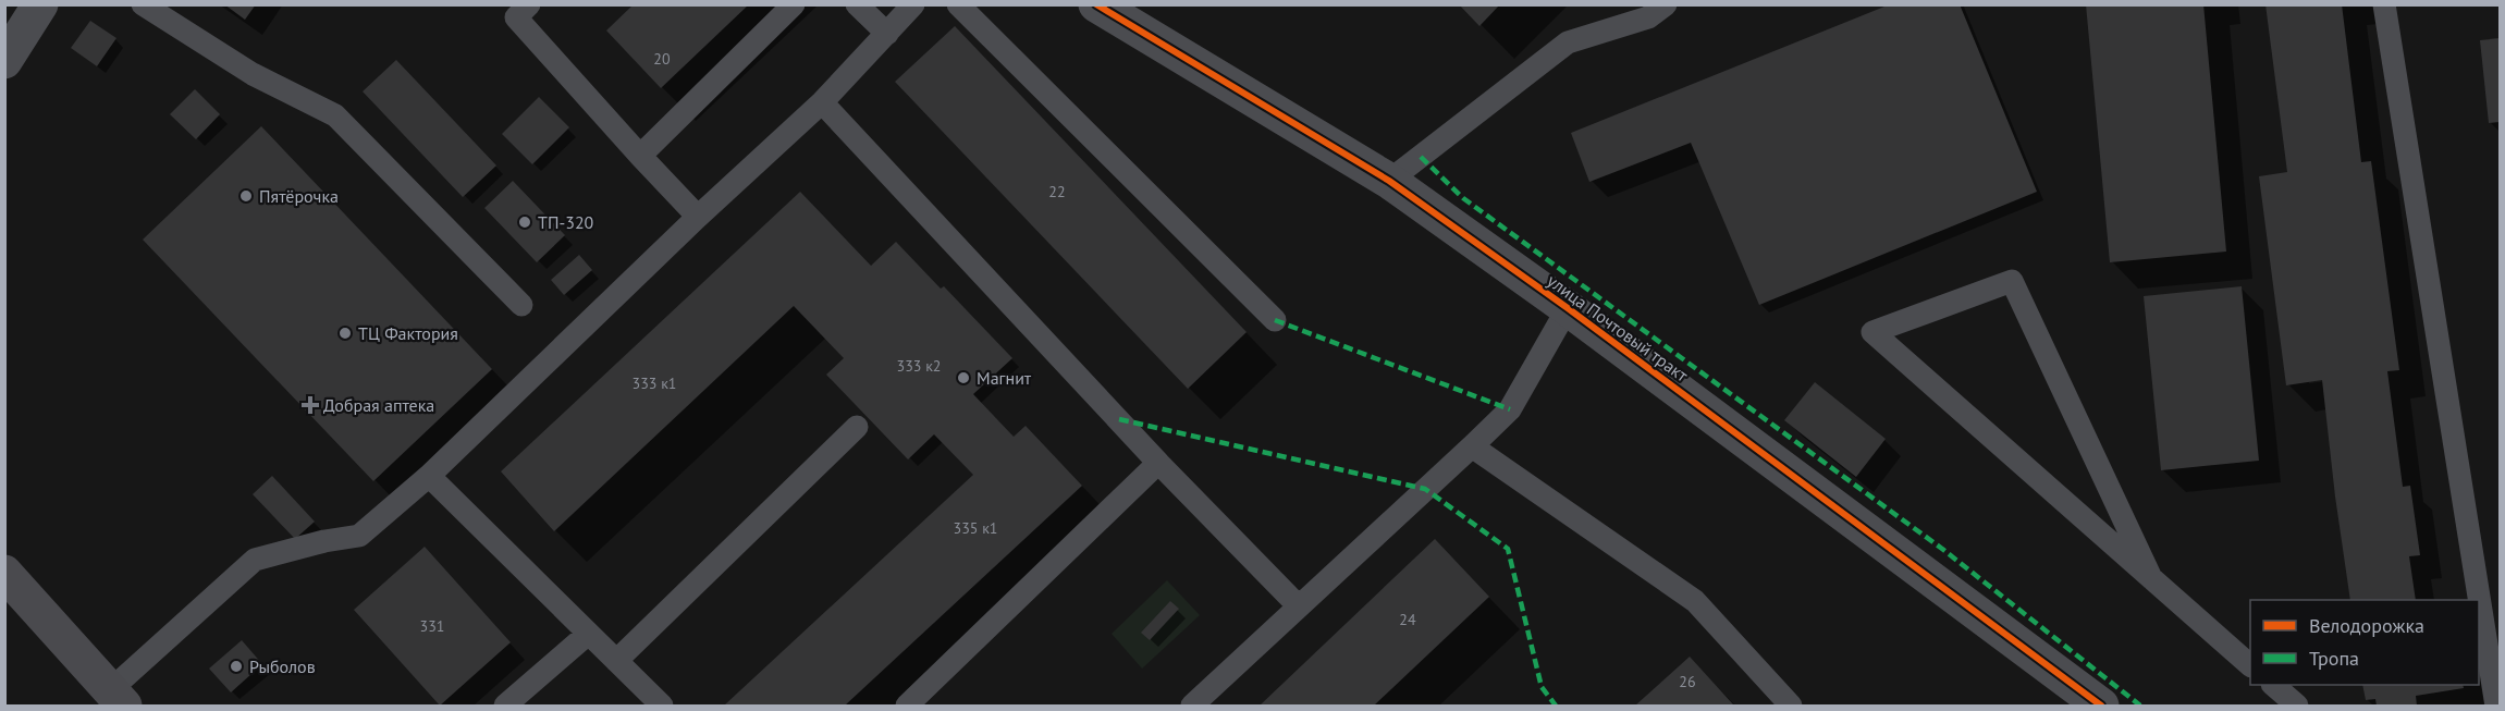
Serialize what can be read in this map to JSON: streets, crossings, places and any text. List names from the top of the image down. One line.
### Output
{"streets":{"street":["улица Почтовый тракт"]},"places":{"other":["Пятёрочка","ТП-320","ТЦ Фактория","Магнит","Рыболов"],"health":["Добрая аптека"]},"house_numbers":["20","22","333 к2","333 к1","335 к1","24","331","26"],"legend":["Велодорожка","Тропа"]}
